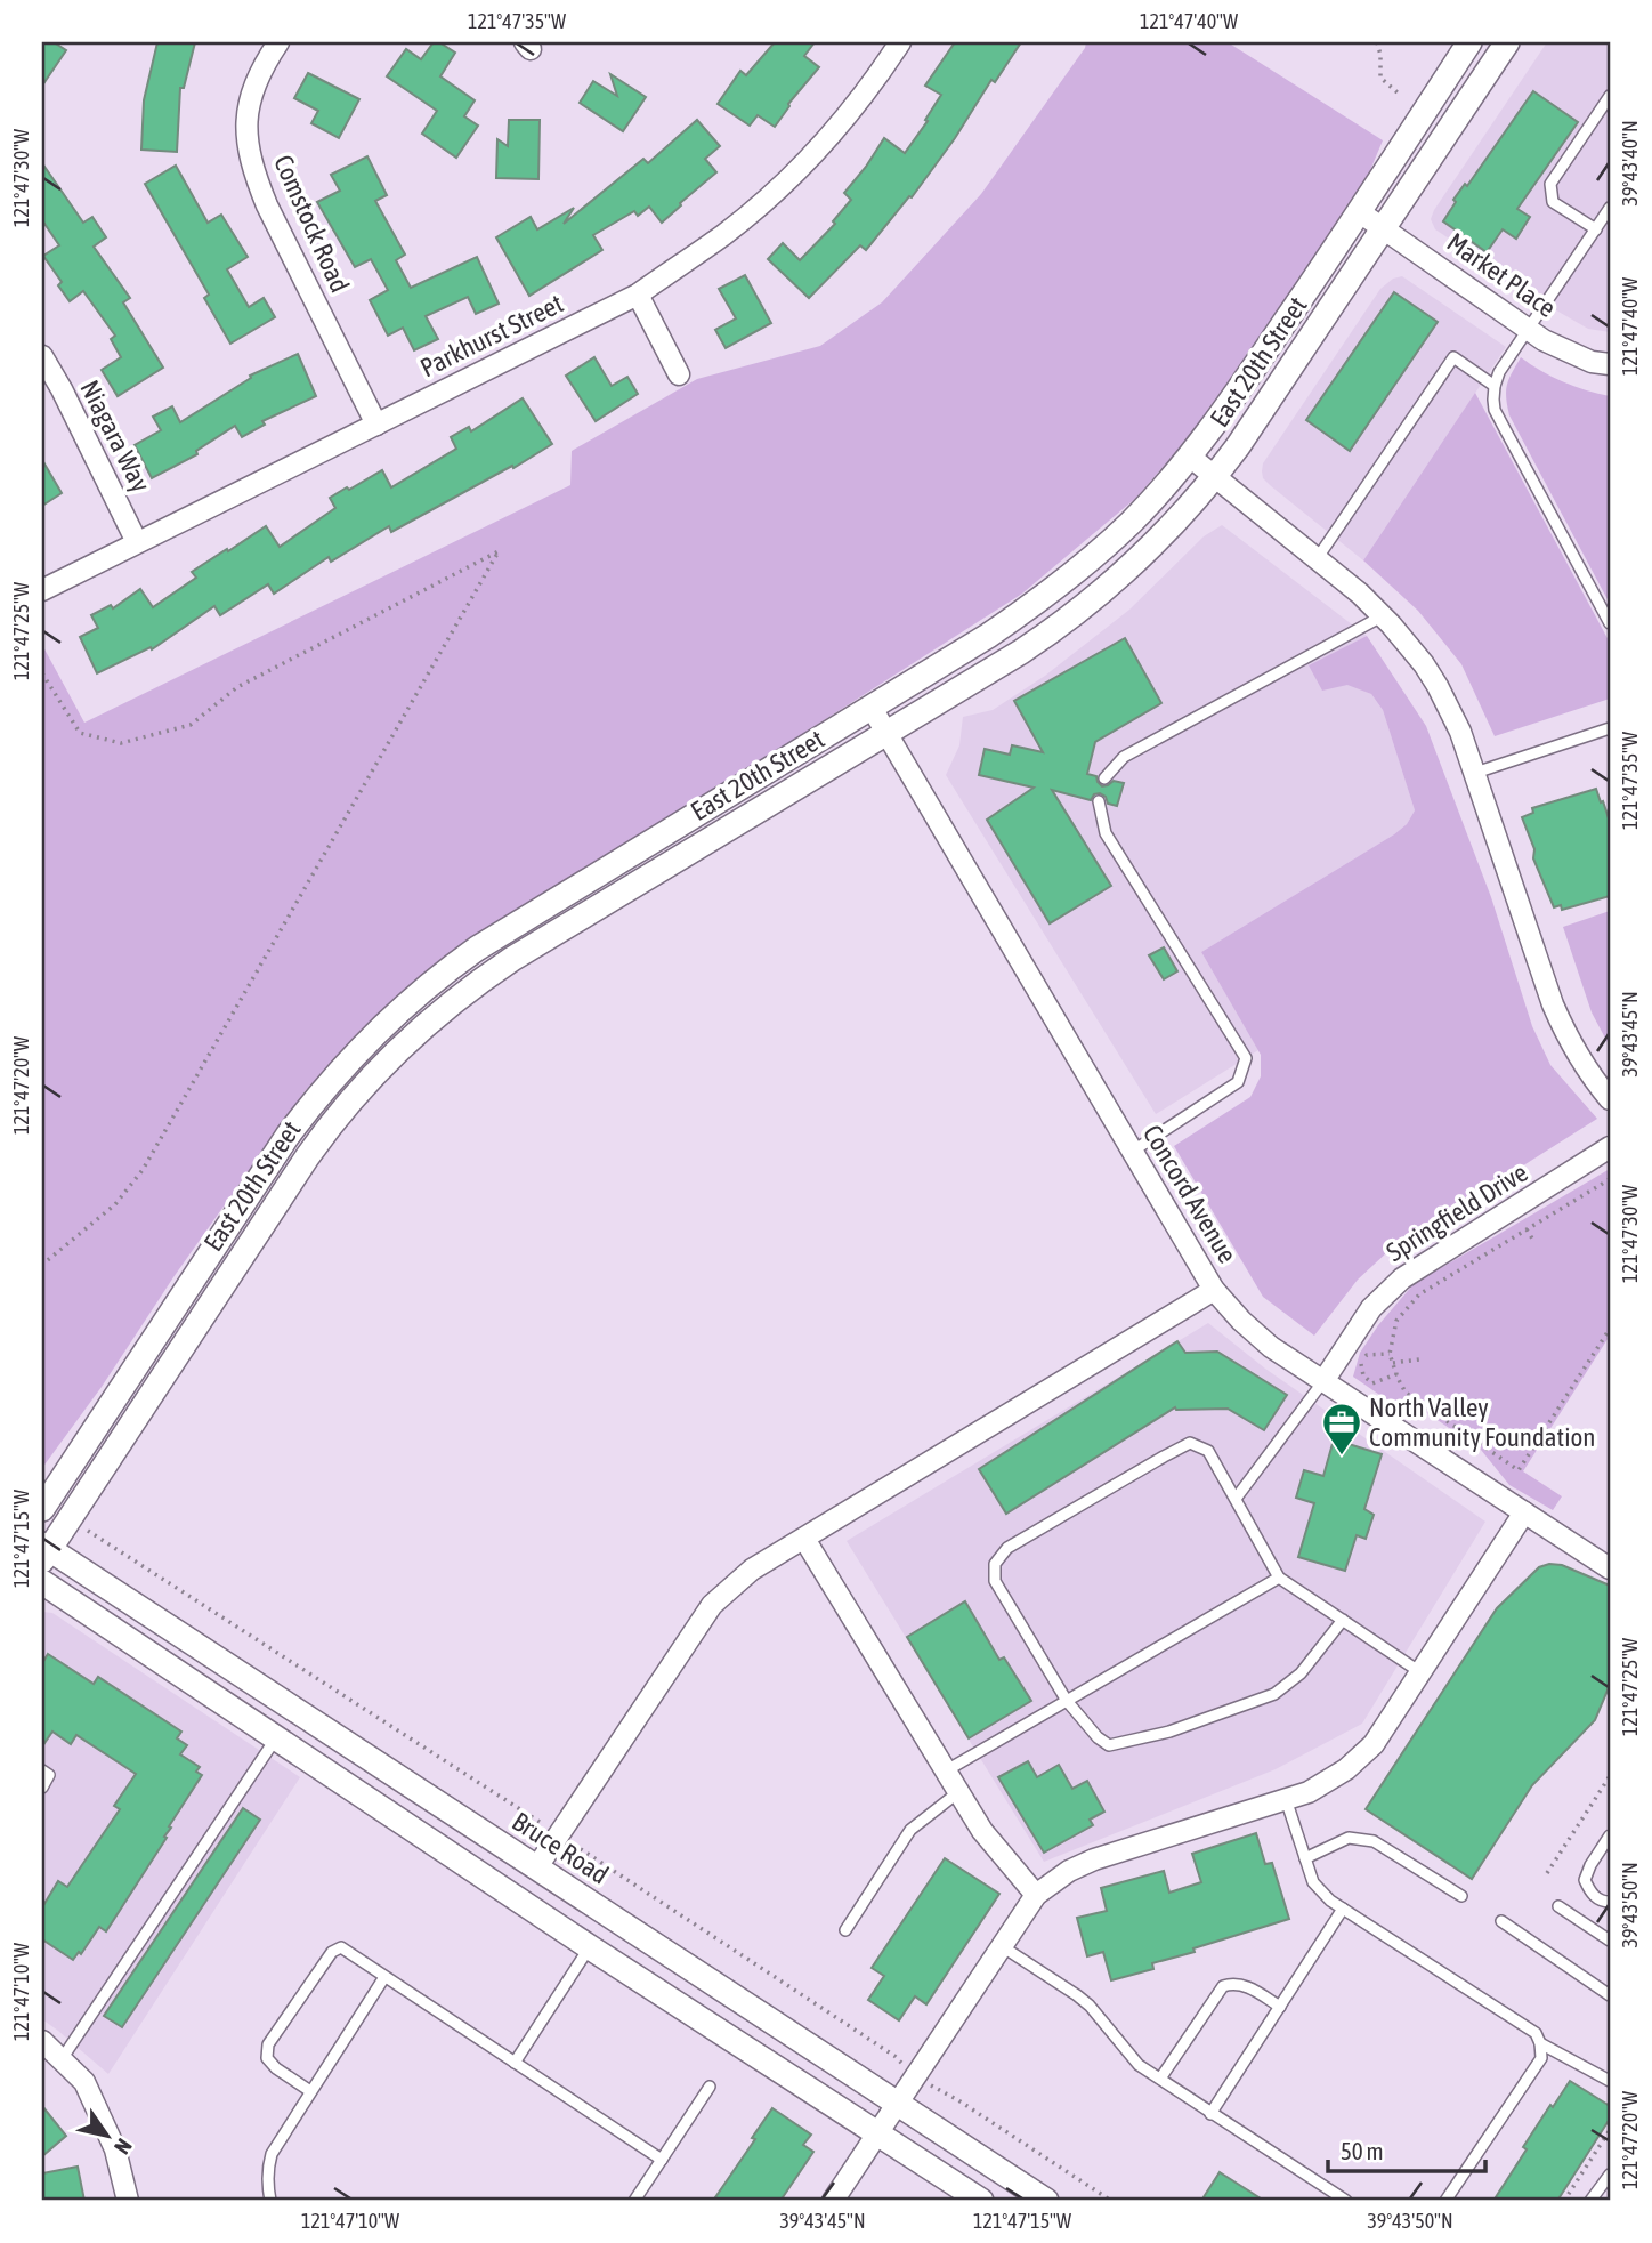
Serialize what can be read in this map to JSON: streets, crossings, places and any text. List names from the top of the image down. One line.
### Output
{"streets":{"street":["Comstock Road","Market Place","Parkhurst Street","East 20th Street","Niagara Way","Concord Avenue","Springfield Drive","Bruce Road"]},"crossings":[["Comstock Road","Parkhurst Street"],["Market Place","East 20th Street"],["Parkhurst Street","Niagara Way"],["East 20th Street","Concord Avenue"],["East 20th Street","Bruce Road"],["Concord Avenue","Springfield Drive"]],"places":{"office":["North Valley Community Foundation"]},"scale_bar":"50 m","north":"bottom right","coordinates":["121°47'35\"W","121°47'40\"W","39°43'40\"N","121°47'30\"W","121°47'25\"W","39°43'45\"N","121°47'20\"W","121°47'15\"W","39°43'50\"N","121°47'10\"W"]}
